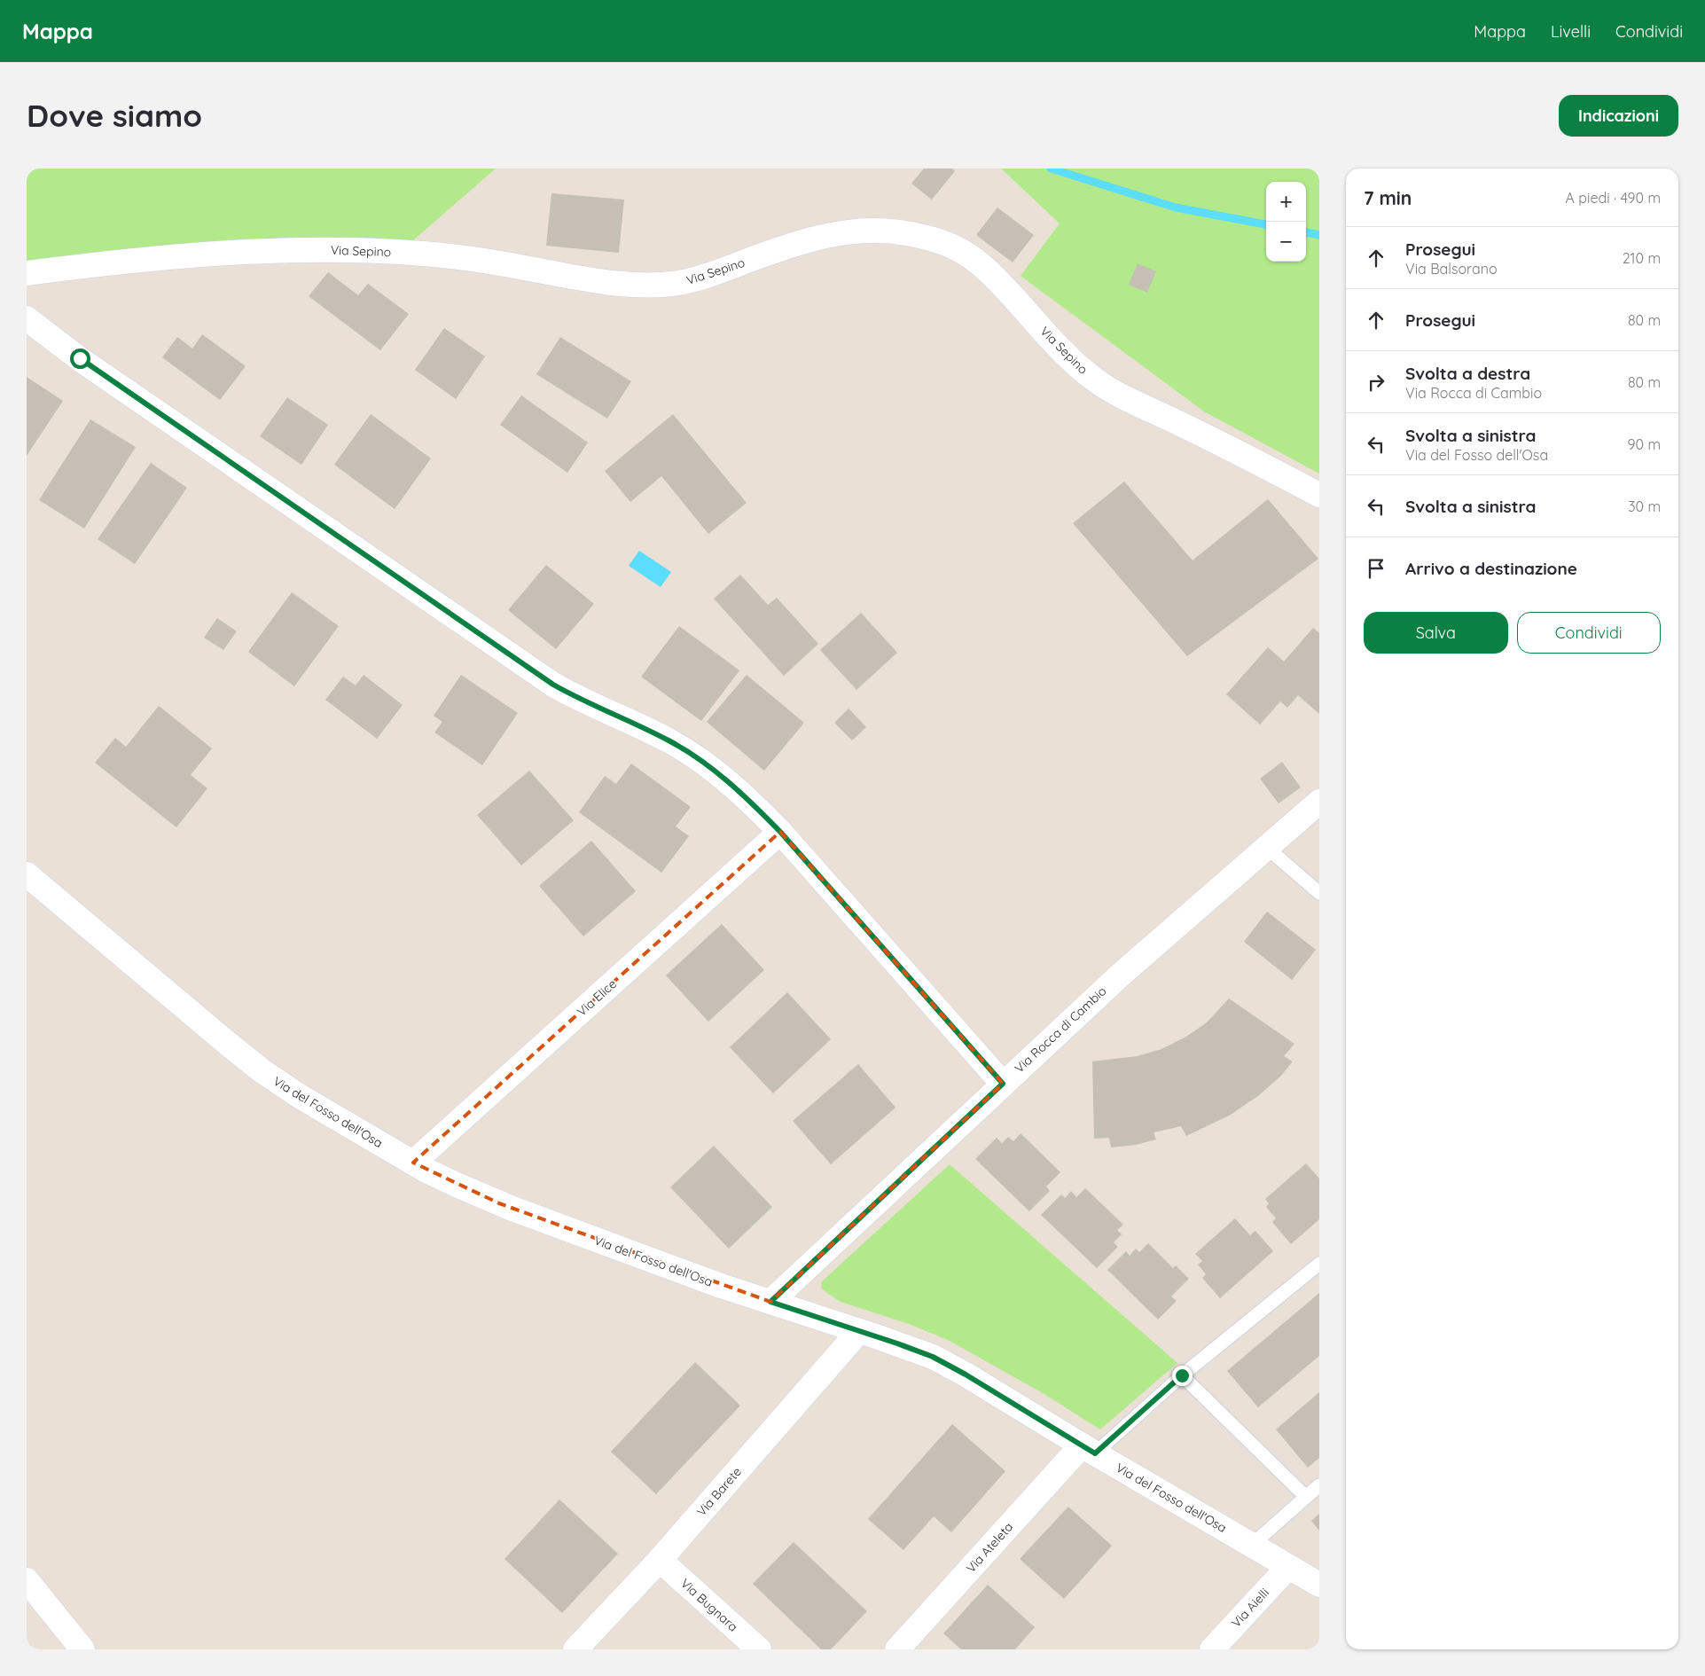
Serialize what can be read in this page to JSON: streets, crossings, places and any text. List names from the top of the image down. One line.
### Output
{"streets":{"street":["Via Sepino","Via Elice","Via Rocca di Cambio","Via del Fosso dell'Osa","Via Barete","Via Ateleta","Via Bugnara","Via Aielli"]},"crossings":[["Via Elice","Via del Fosso dell'Osa"],["Via Rocca di Cambio","Via del Fosso dell'Osa"],["Via del Fosso dell'Osa","Via Barete"],["Via del Fosso dell'Osa","Via Ateleta"],["Via del Fosso dell'Osa","Via Aielli"],["Via Barete","Via Bugnara"]],"page":{"header":"Mappa","nav":["Mappa","Livelli","Condividi"],"buttons":["Indicazioni",["Salva","Condividi"]],"title":"Dove siamo","heading":["7 min","A piedi · 490 m"],"map_buttons":["+","−"],"list":[["Prosegui","Via Balsorano","210 m"],["Prosegui","80 m"],["Svolta a destra","Via Rocca di Cambio","80 m"],["Svolta a sinistra","Via del Fosso dell'Osa","90 m"],["Svolta a sinistra","30 m"],"Arrivo a destinazione"]}}
